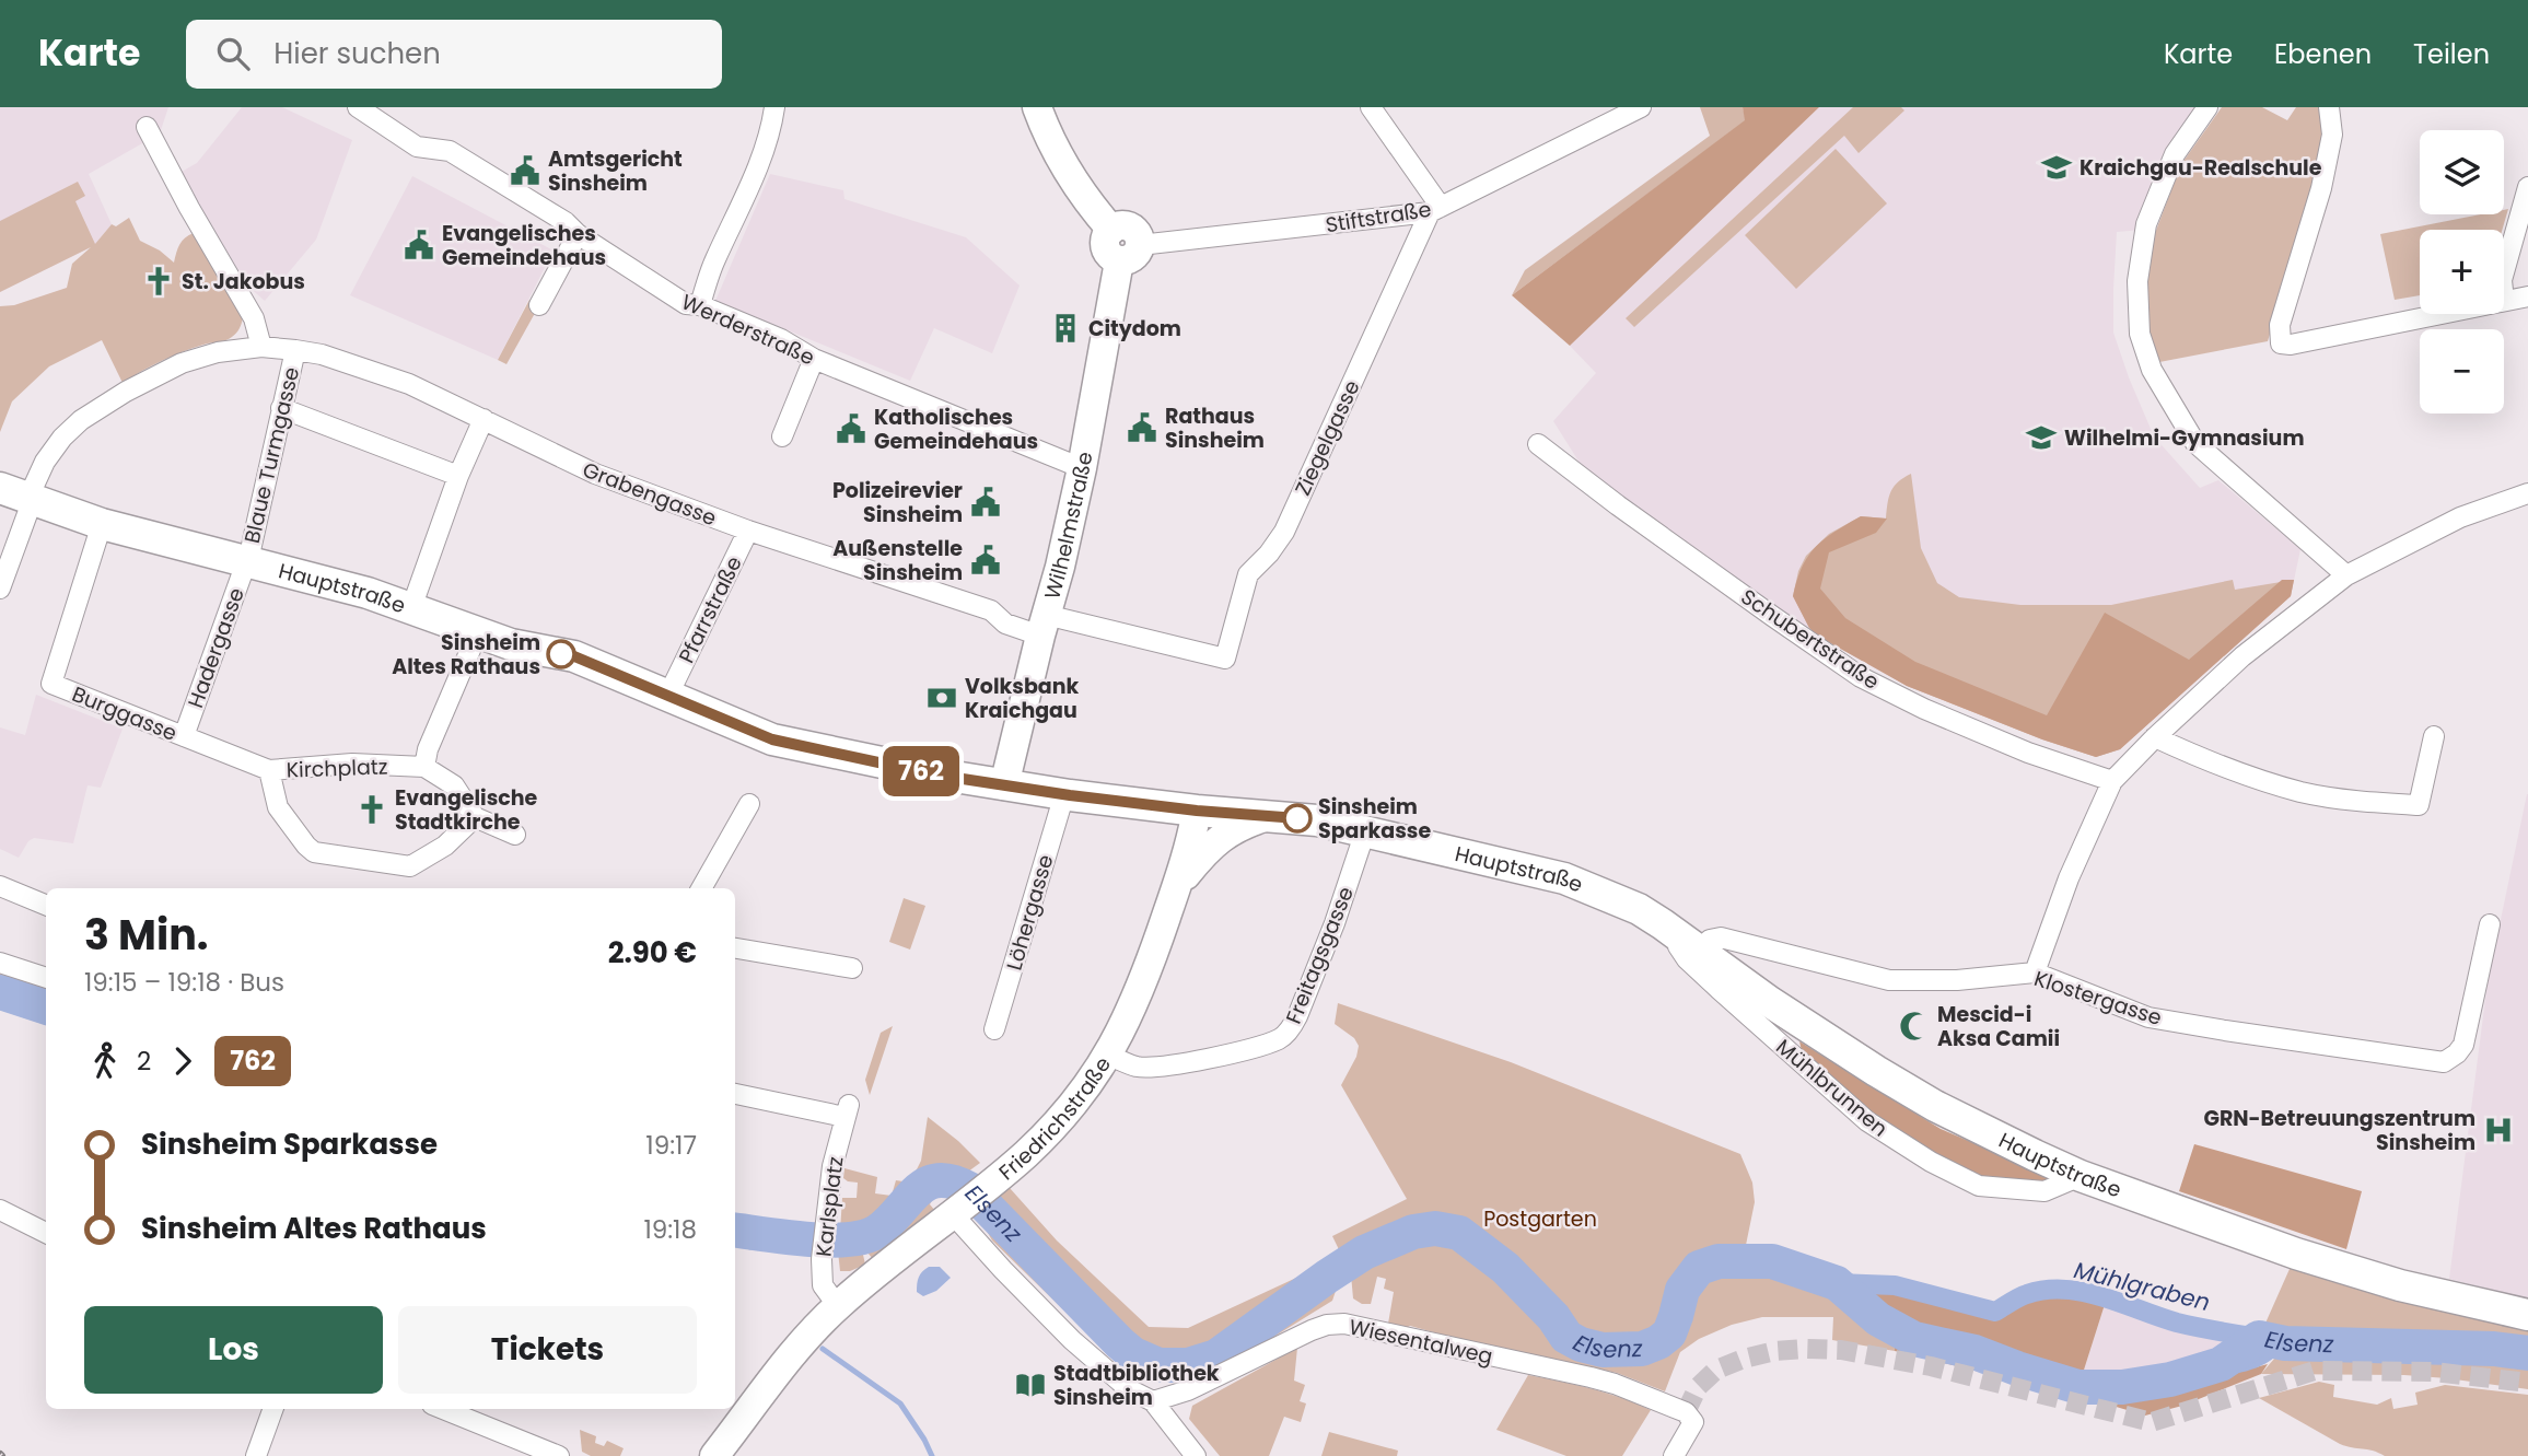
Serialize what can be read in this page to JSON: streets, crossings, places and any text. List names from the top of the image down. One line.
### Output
{"streets":{"main road":["Wilhelmstraße","Hauptstraße","Friedrichstraße"],"street":["Stiftstraße","Werderstraße","Ziegelgasse","Blaue Turmgasse","Grabengasse","Pfarrstraße","Schubertstraße","Hadergasse","Burggasse","Kirchplatz","Löhergasse","Freitagsgasse","Klostergasse","Mühlbrunnen","Karlsplatz","Wiesentalweg"]},"crossings":[["Stiftstraße","Ziegelgasse"],["Stiftstraße","Wilhelmstraße"],["Werderstraße","Wilhelmstraße"],["Ziegelgasse","Grabengasse"],["Blaue Turmgasse","Grabengasse"],["Blaue Turmgasse","Hauptstraße"],["Blaue Turmgasse","Hadergasse"],["Grabengasse","Wilhelmstraße"],["Grabengasse","Hauptstraße"],["Grabengasse","Pfarrstraße"],["Wilhelmstraße","Hauptstraße"],["Hauptstraße","Hadergasse"],["Hauptstraße","Burggasse"],["Hauptstraße","Löhergasse"],["Hauptstraße","Freitagsgasse"],["Hauptstraße","Klostergasse"],["Hauptstraße","Mühlbrunnen"],["Hauptstraße","Friedrichstraße"],["Hadergasse","Burggasse"],["Burggasse","Kirchplatz"],["Freitagsgasse","Friedrichstraße"],["Friedrichstraße","Karlsplatz"]],"water":["Elsenz","Mühlgraben"],"parks":["Postgarten"],"places":{"school or university":["Kraichgau-Realschule","Wilhelmi-Gymnasium"],"public building":["Amtsgericht Sinsheim","Evangelisches Gemeindehaus","Rathaus Sinsheim","Katholisches Gemeindehaus","Polizeirevier Sinsheim","Außenstelle Sinsheim"],"church":["St. Jakobus","Evangelische Stadtkirche"],"building":["Citydom"],"other":["Sinsheim Altes Rathaus","Sinsheim Sparkasse"],"bank":["Volksbank Kraichgau"],"mosque":["Mescid-i Aksa Camii"],"hospital":["GRN-Betreuungszentrum Sinsheim"],"library":["Stadtbibliothek Sinsheim"]},"lines":["bus line 762"],"page":{"header":"Karte","search":"Hier suchen","nav":["Karte","Ebenen","Teilen"],"on_map":"762","map_buttons":["+","−"],"heading":["3 Min.","19:15 – 19:18 · Bus","2.90 €"],"legs":["2","762"],"list":[{"name":"Sinsheim Sparkasse","value":"19:17"},{"name":"Sinsheim Altes Rathaus","value":"19:18"}],"buttons":["Los","Tickets"]}}
